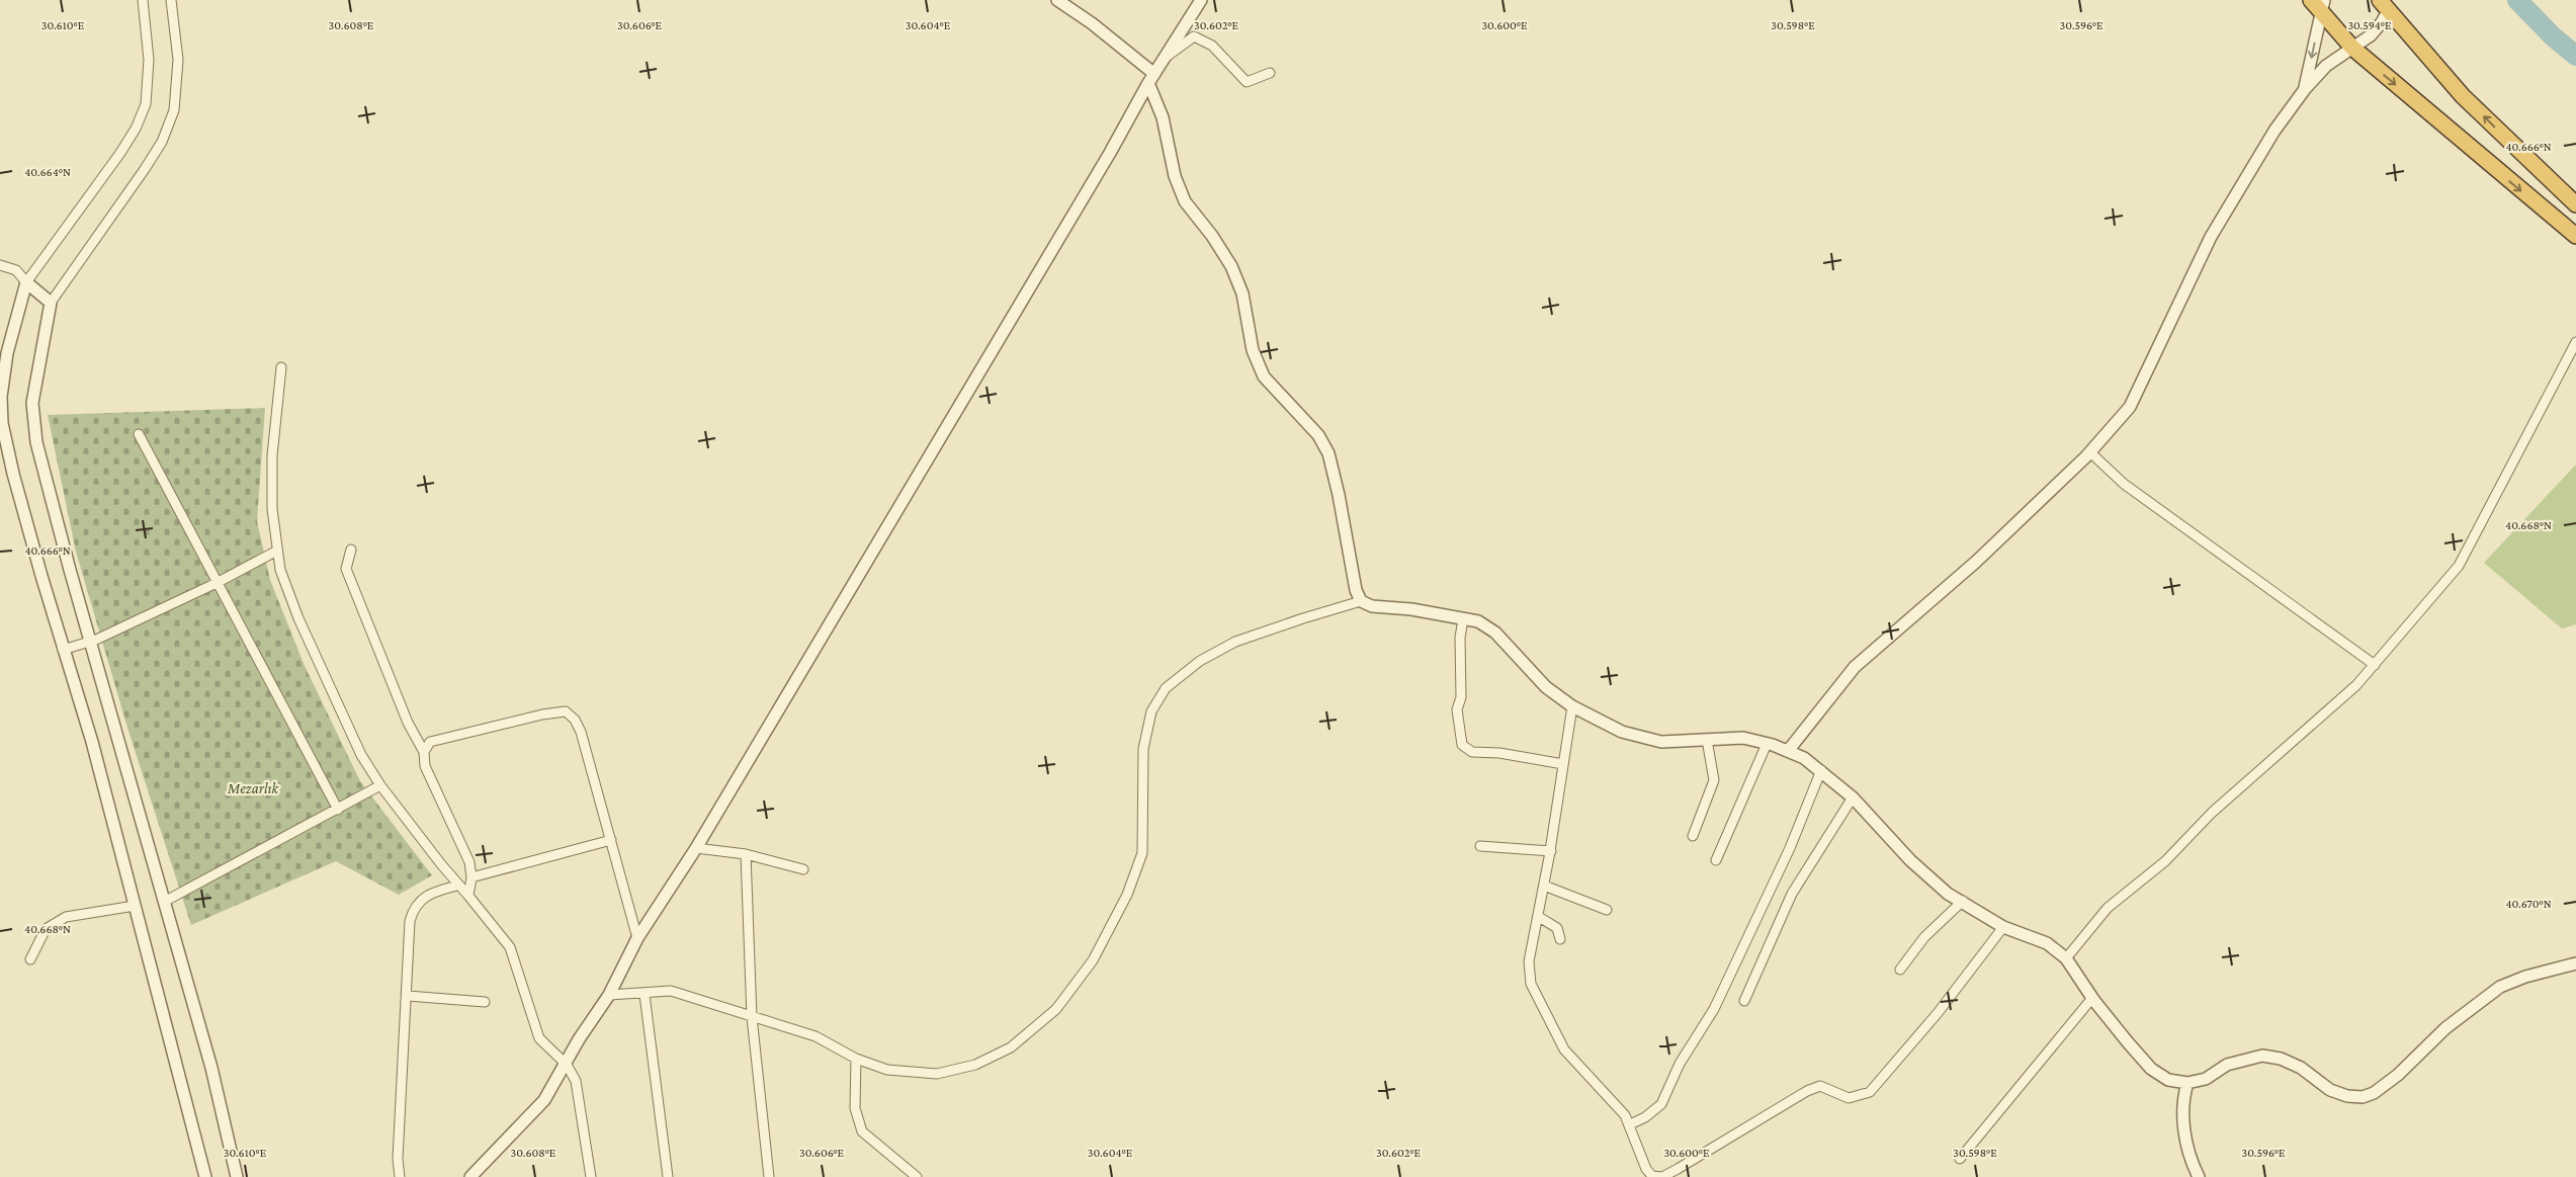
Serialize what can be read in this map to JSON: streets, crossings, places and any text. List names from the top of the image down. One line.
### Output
{"parks":["Mezarlık"],"coordinates":["30.610°E","30.608°E","30.606°E","30.604°E","30.602°E","30.600°E","30.598°E","30.596°E","30.594°E","40.666°N","40.664°N","40.668°N","40.670°N"]}
